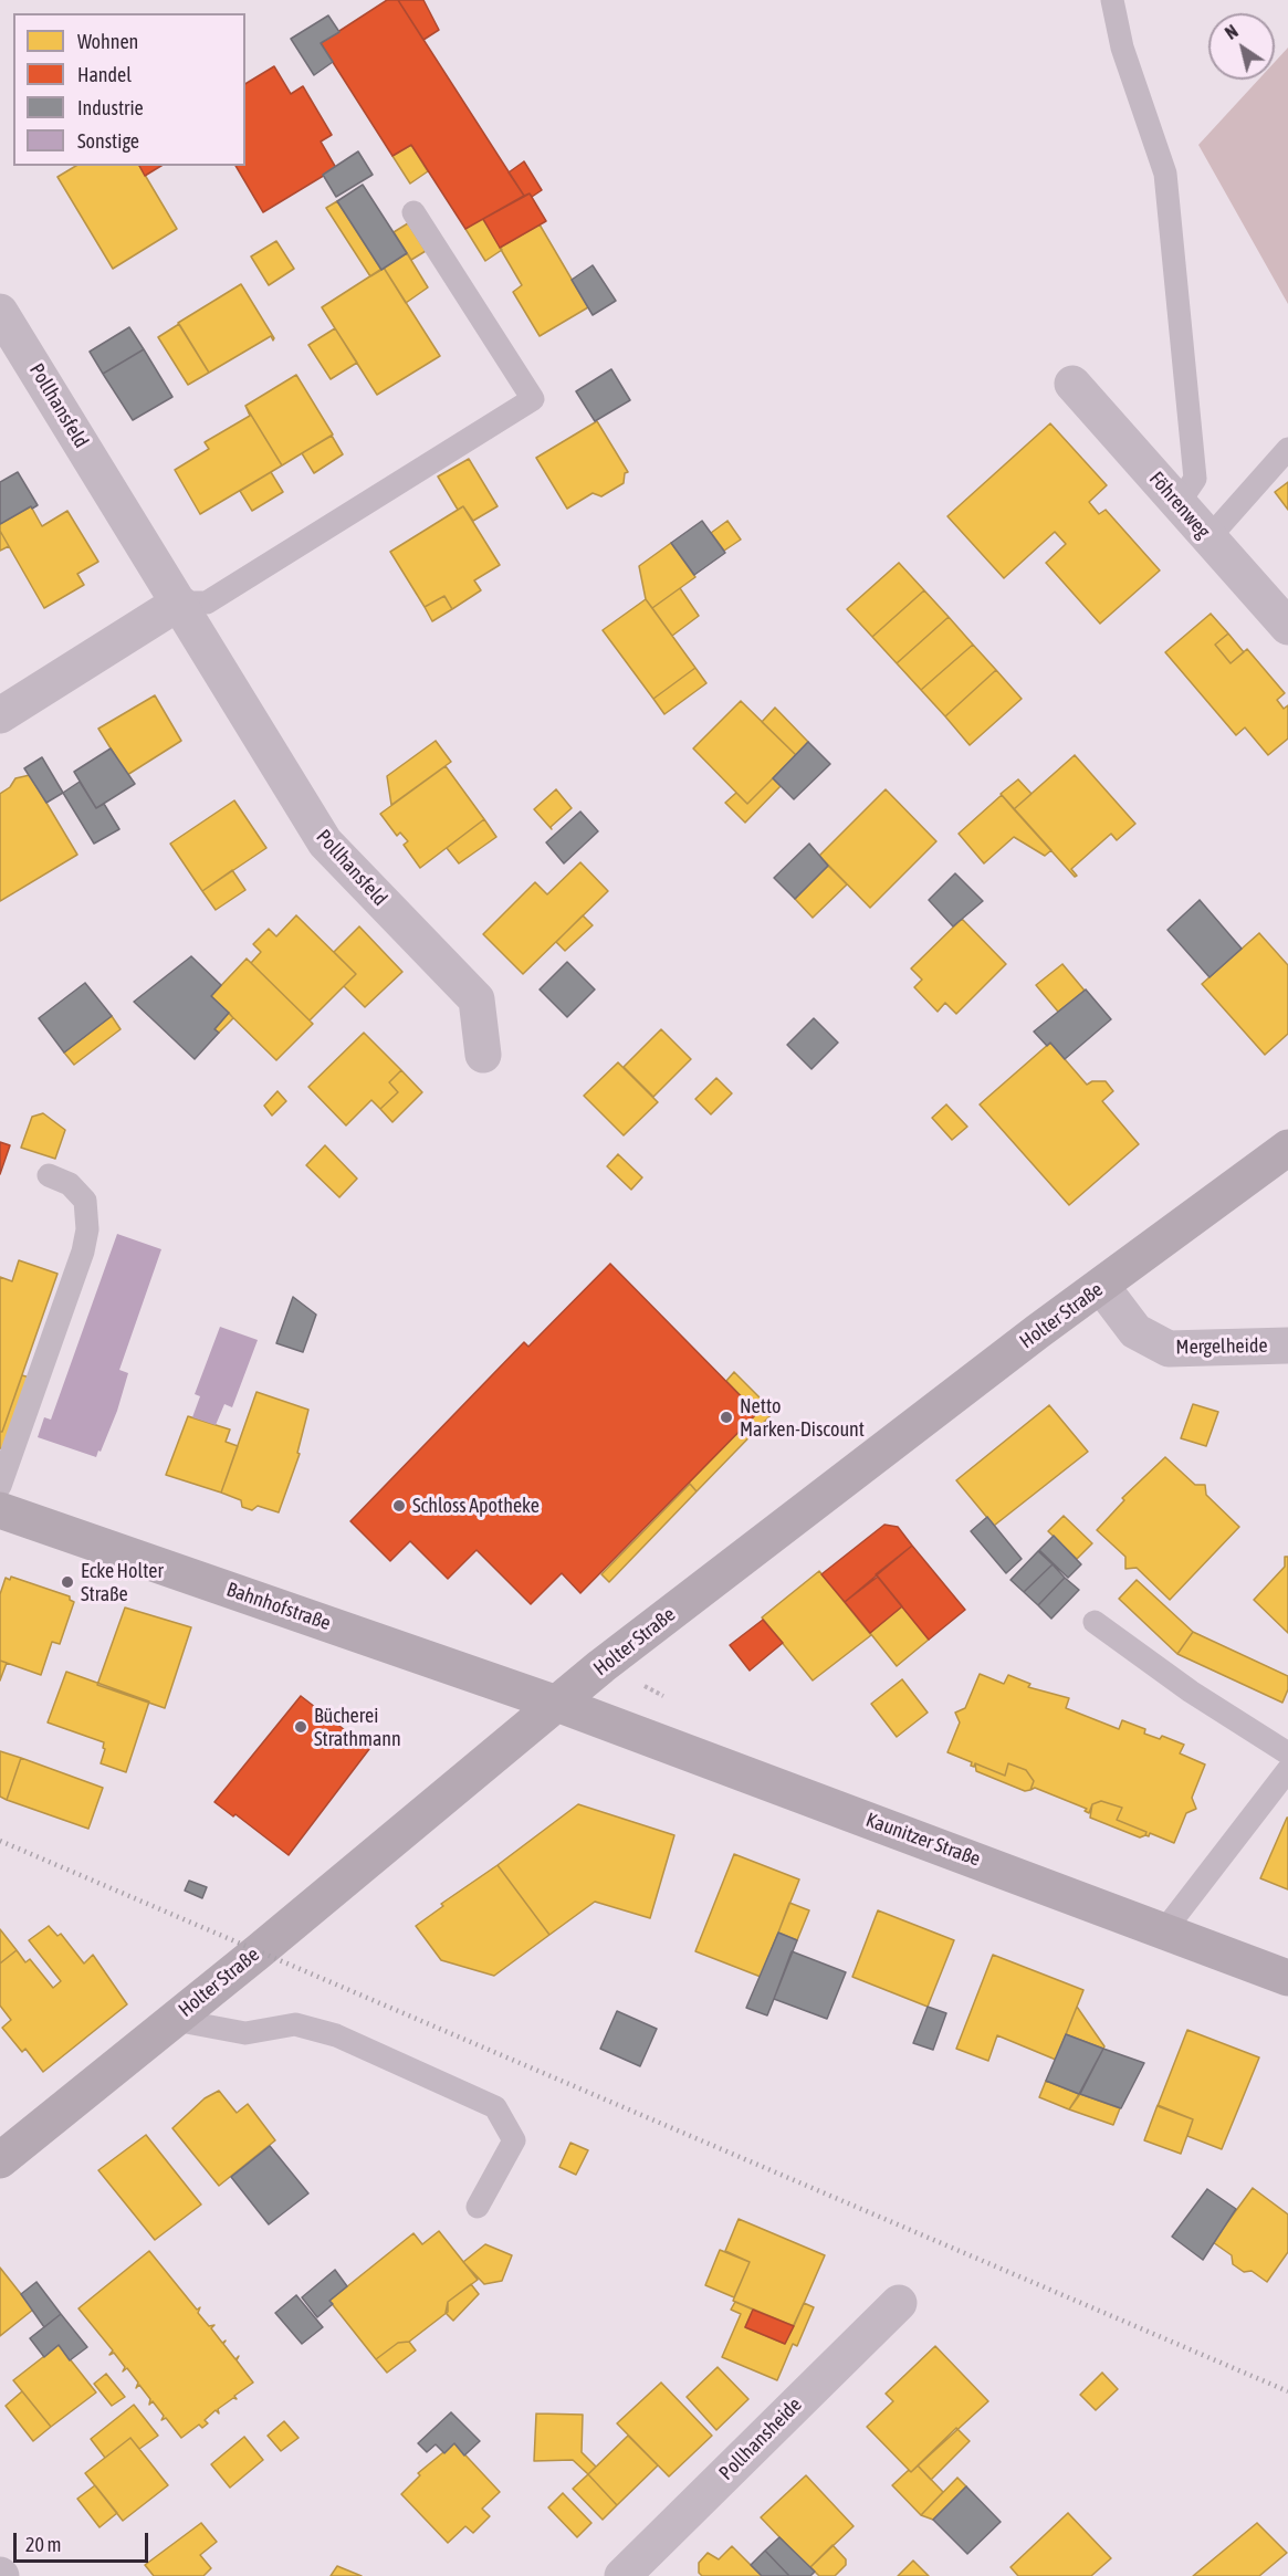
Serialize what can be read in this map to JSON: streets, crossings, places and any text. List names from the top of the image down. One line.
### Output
{"streets":{"street":["Pollhansfeld","Föhrenweg","Holter Straße","Mergelheide","Bahnhofstraße","Kaunitzer Straße","Pollhansheide"]},"crossings":[["Holter Straße","Mergelheide"],["Holter Straße","Bahnhofstraße"],["Holter Straße","Kaunitzer Straße"],["Bahnhofstraße","Kaunitzer Straße"]],"places":["Netto Marken-Discount","Schloss Apotheke","Ecke Holter Straße","Bücherei Strathmann"],"legend":["Wohnen","Handel","Industrie","Sonstige"],"scale_bar":"20 m","north":"top left"}
